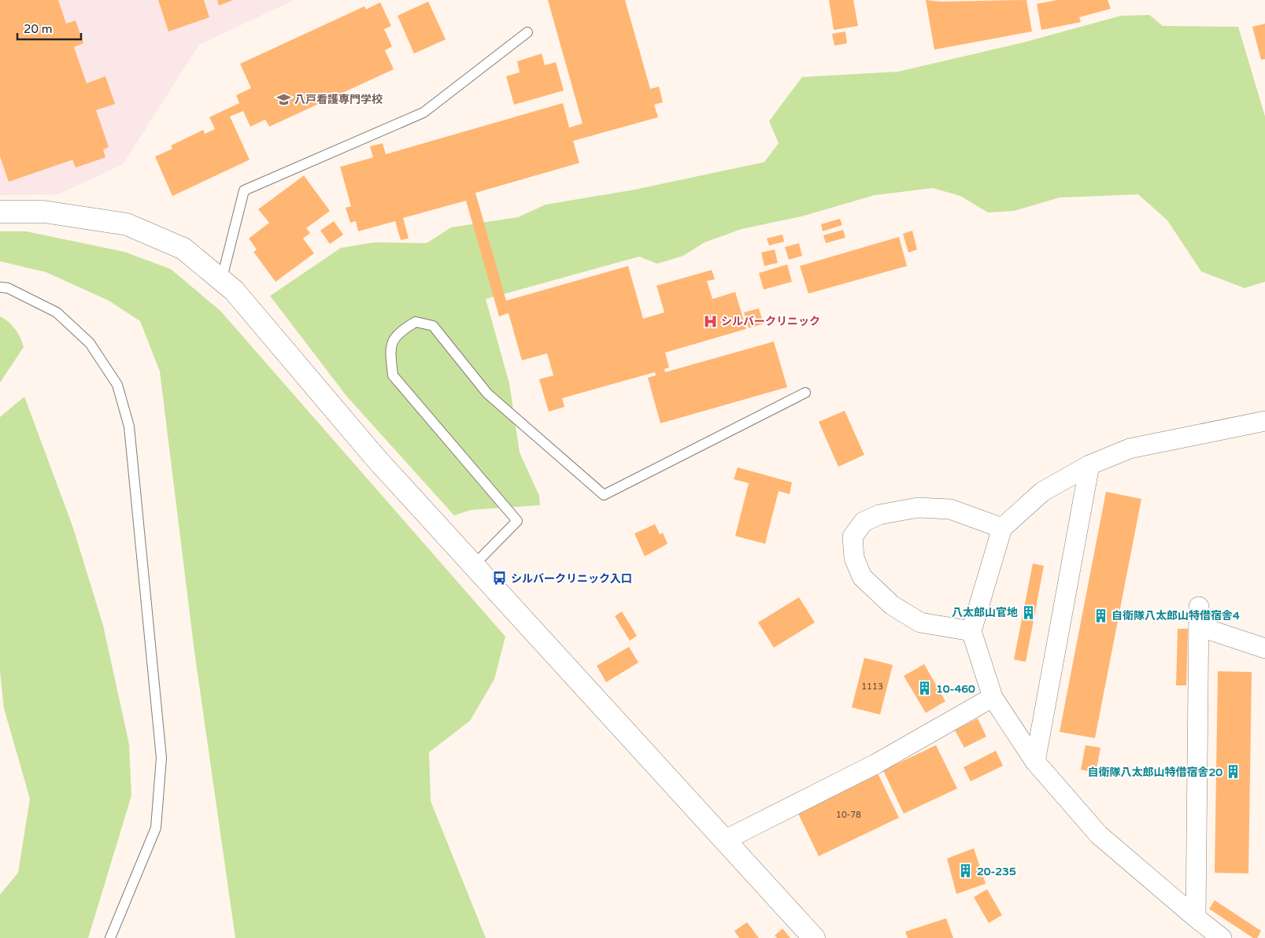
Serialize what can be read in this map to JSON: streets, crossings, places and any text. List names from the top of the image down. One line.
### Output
{"places":{"school or university":["八戸看護専門学校"],"hospital":["シルバークリニック"],"bus stop":["シルバークリニック入口"],"building":["八太郎山官地","自衛隊八太郎山特借宿舎4","10-460","自衛隊八太郎山特借宿舎20","20-235"]},"house_numbers":["1113","10-78"],"scale_bar":"20 m"}
